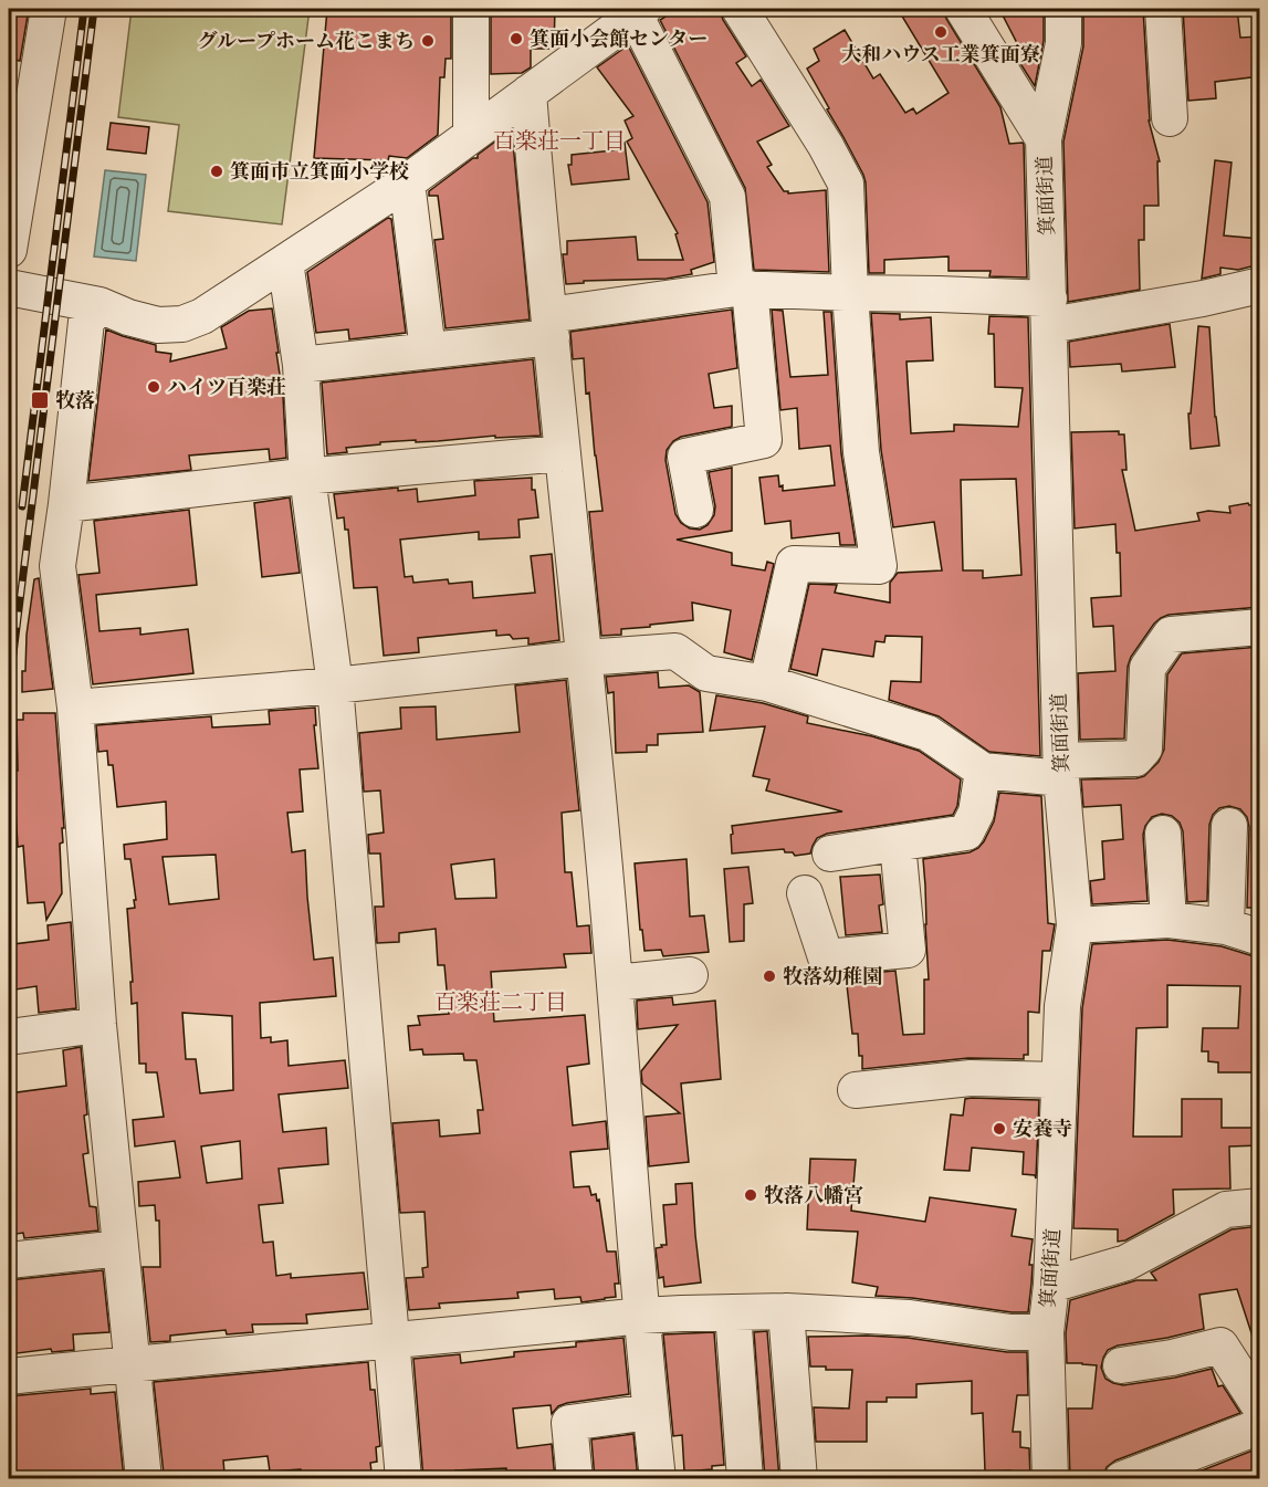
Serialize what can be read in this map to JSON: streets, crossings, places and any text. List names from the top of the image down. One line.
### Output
{"streets":{"street":["箕面街道"]},"districts":["百楽荘一丁目","百楽荘二丁目"],"places":{"other":["大和ハウス工業箕面寮","箕面小会館センター","グループホーム花こまち","箕面市立箕面小学校","ハイツ百楽荘","牧落幼稚園","安養寺","牧落八幡宮"],"transit":["牧落"]}}
